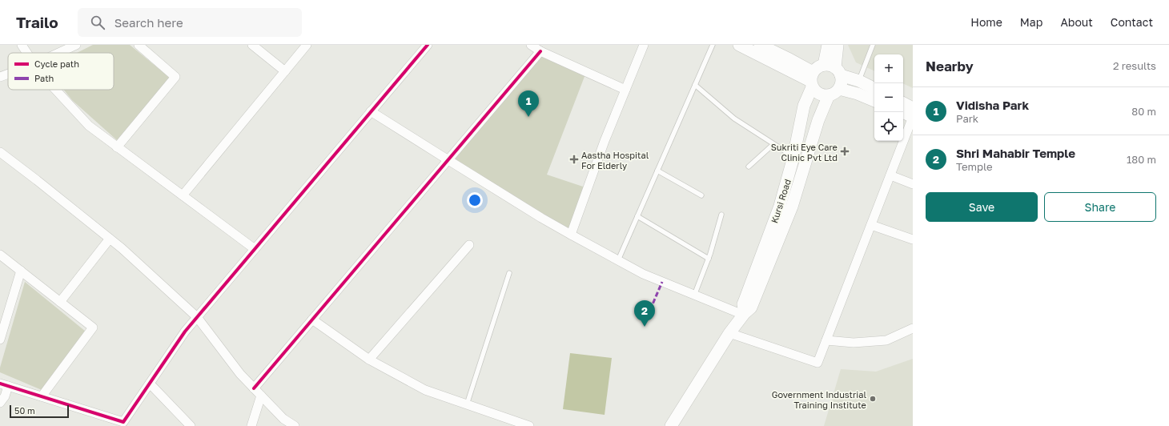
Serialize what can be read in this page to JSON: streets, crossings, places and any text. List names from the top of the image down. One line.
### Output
{"streets":{"main road":["Kursi Road"]},"places":{"health":["Sukriti Eye Care Clinic Pvt Ltd","Aastha Hospital For Elderly"],"other":["Government Industrial Training Institute"]},"legend":["Cycle path","Path"],"scale_bar":"50 m","page":{"header":"Trailo","search":"Search here","nav":["Home","Map","About","Contact"],"heading":["Nearby","2 results"],"map_buttons":["+","−"],"list":[{"mark":"1","name":"Vidisha Park","note":"Park","value":"80 m"},{"mark":"2","name":"Shri Mahabir Temple","note":"Temple","value":"180 m"}],"pins":["1","2"],"buttons":["Save","Share"],"scale":"50 m"}}
